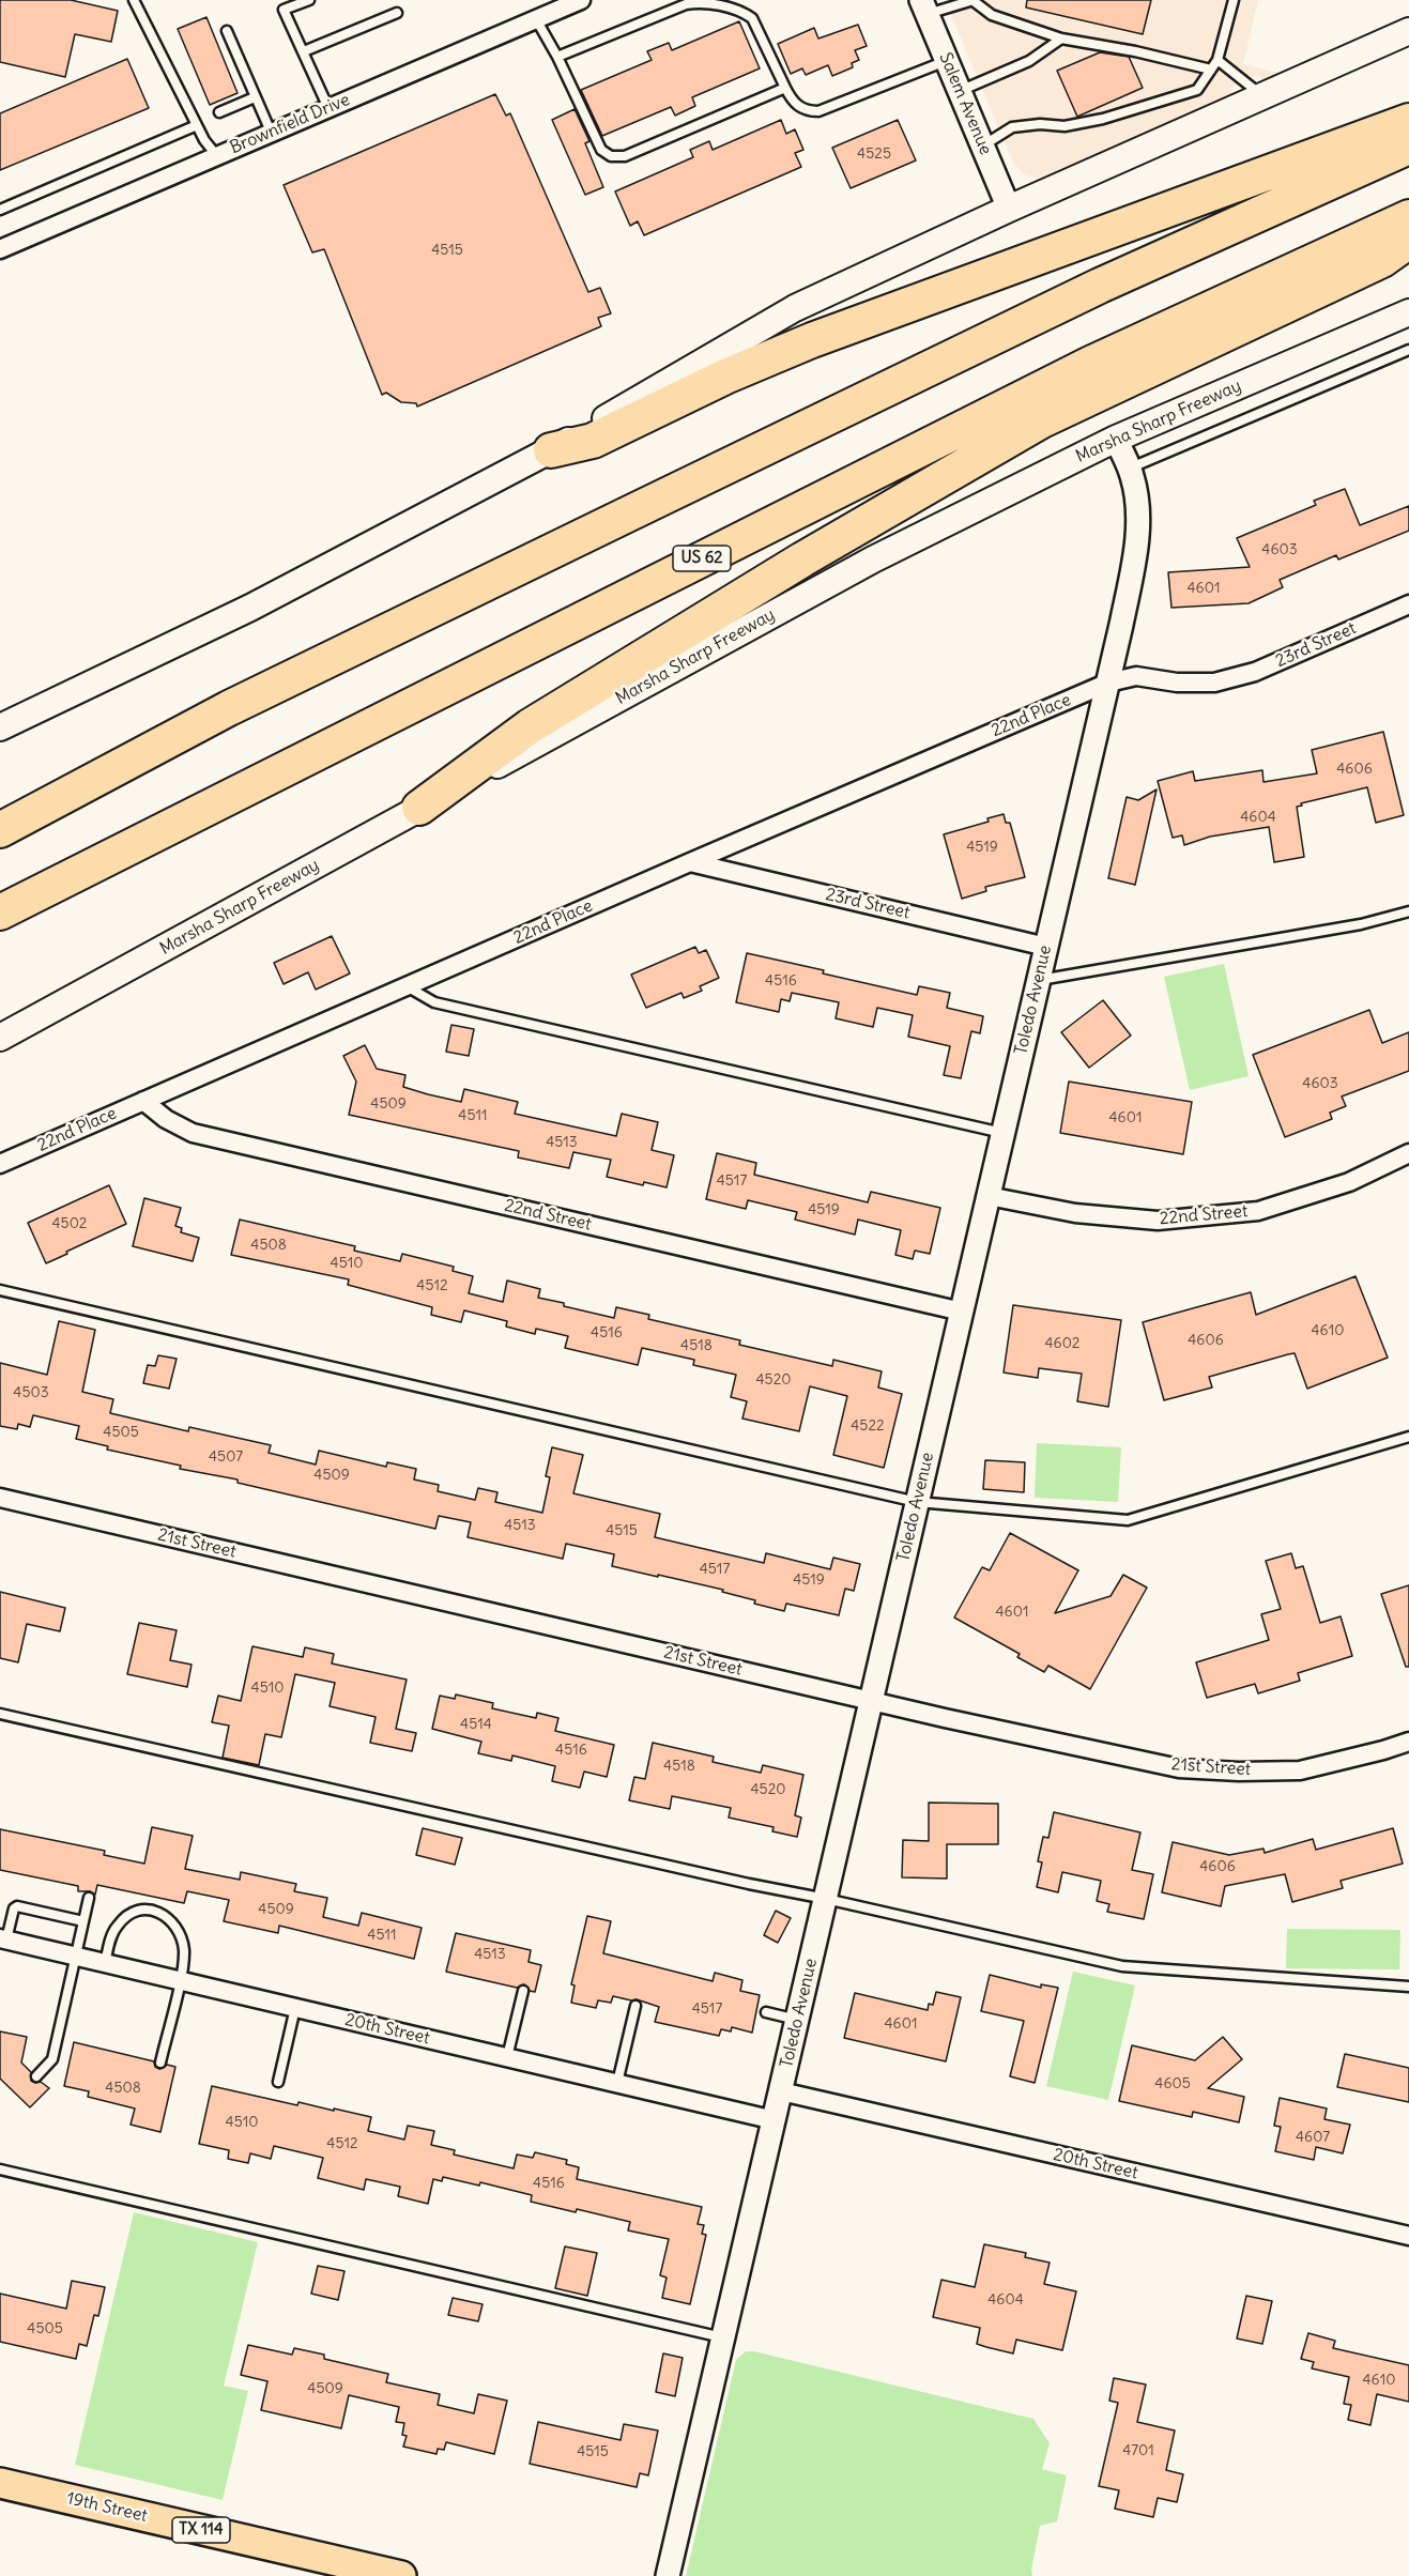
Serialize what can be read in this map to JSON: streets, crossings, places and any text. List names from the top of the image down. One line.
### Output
{"streets":{"highway":["US 62"],"main road":["Marsha Sharp Freeway","19th Street","TX 114"],"street":["Salem Avenue","Brownfield Drive","23rd Street","22nd Place","Toledo Avenue","22nd Street","21st Street","20th Street"]},"crossings":[["Marsha Sharp Freeway","Toledo Avenue"],["23rd Street","22nd Place"],["23rd Street","Toledo Avenue"],["22nd Place","Toledo Avenue"],["22nd Place","22nd Street"],["Toledo Avenue","22nd Street"],["Toledo Avenue","21st Street"],["Toledo Avenue","20th Street"]],"house_numbers":["4525","4515","4603","4601","4606","4604","4519","4516","4603","4509","4511","4601","4513","4517","4519","4502","4508","4510","4512","4610","4516","4606","4602","4518","4520","4503","4522","4505","4507","4509","4513","4515","4517","4519","4601","4510","4514","4516","4518","4520","4606","4509","4511","4513","4517","4601","4605","4508","4510","4607","4512","4516","4604","4505","4610","4509","4701","4515"]}
